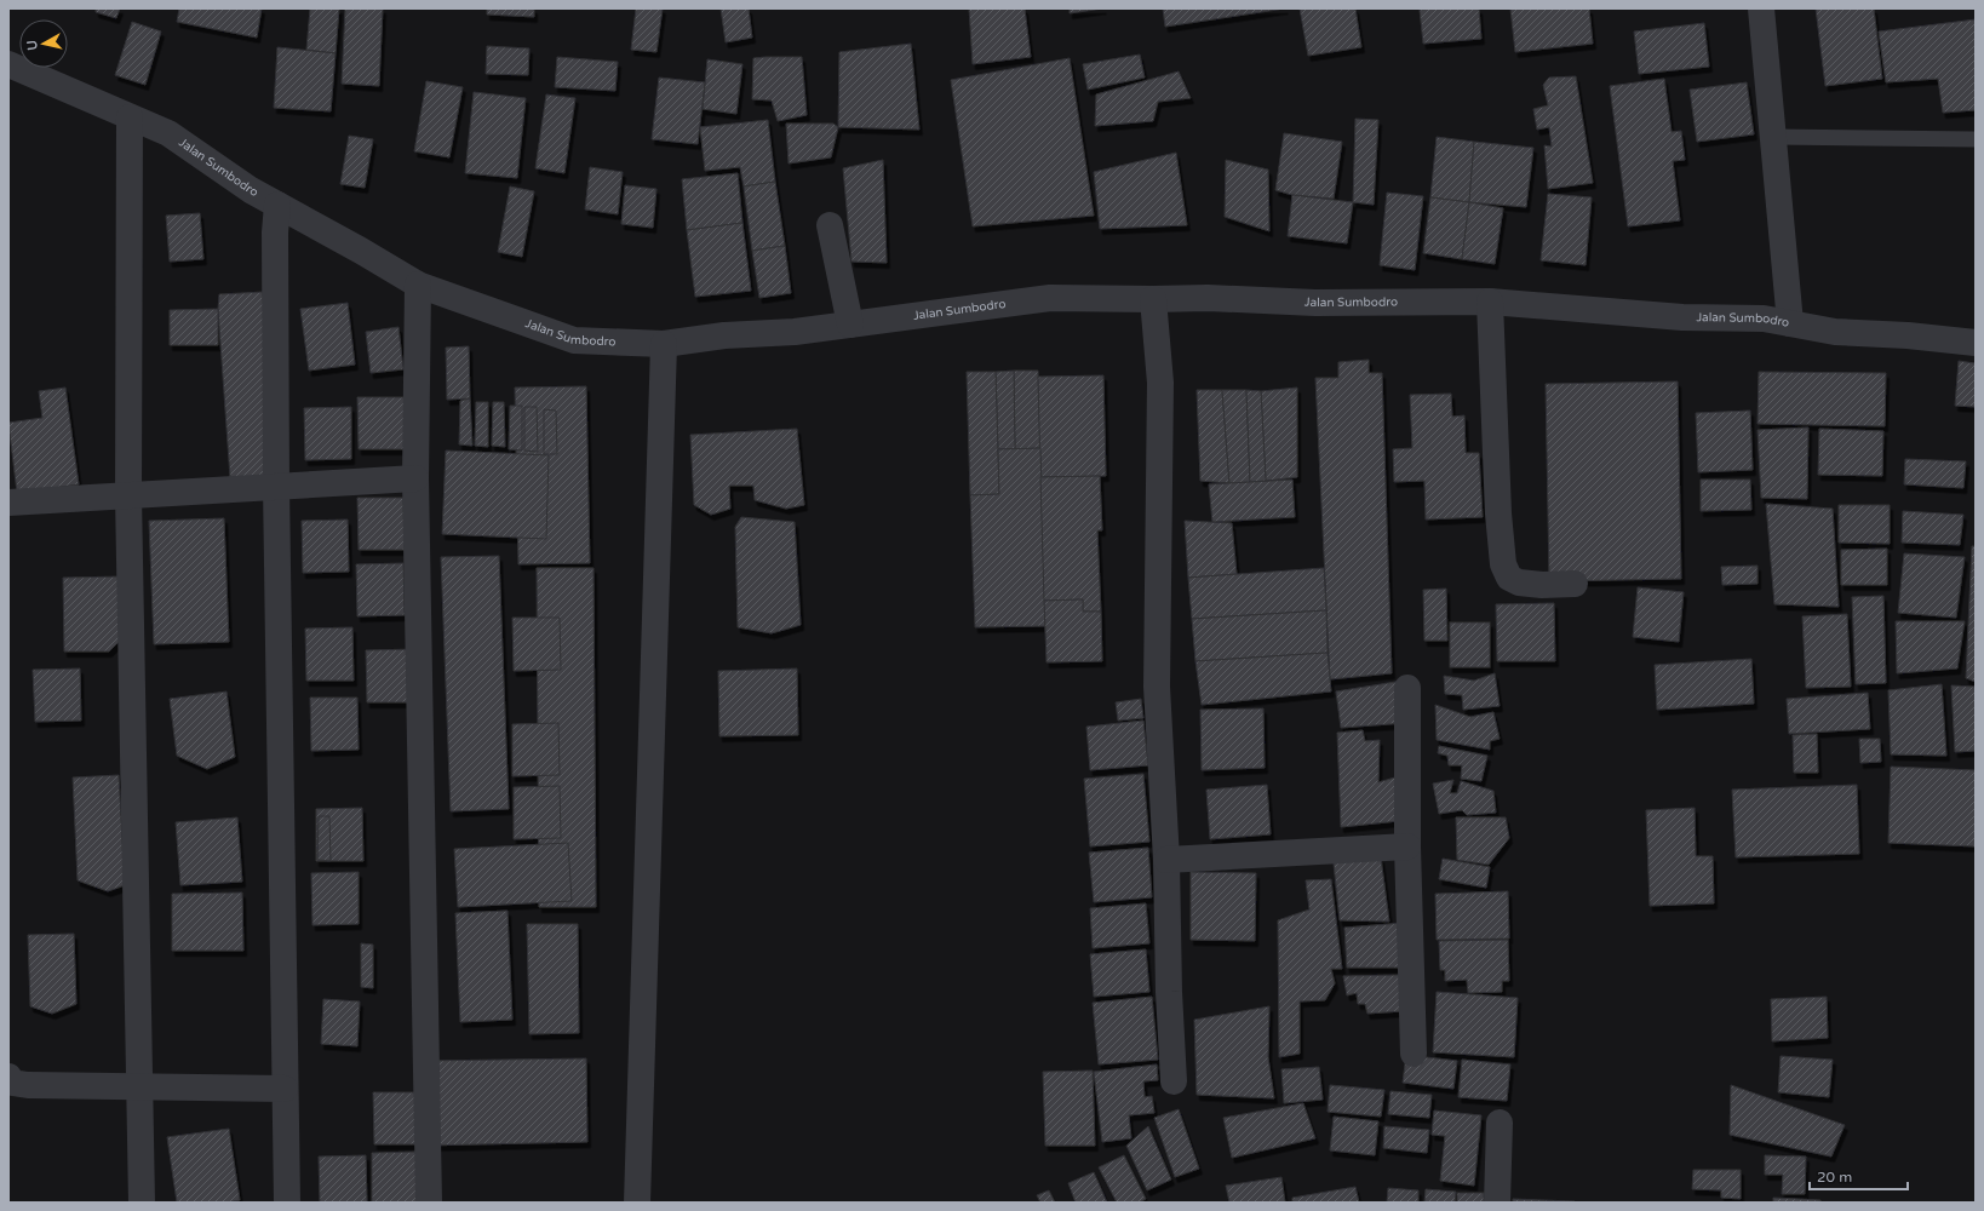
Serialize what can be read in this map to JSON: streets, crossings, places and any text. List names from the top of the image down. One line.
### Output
{"streets":{"street":["Jalan Sumbodro"]},"scale_bar":"20 m","north":"left"}
